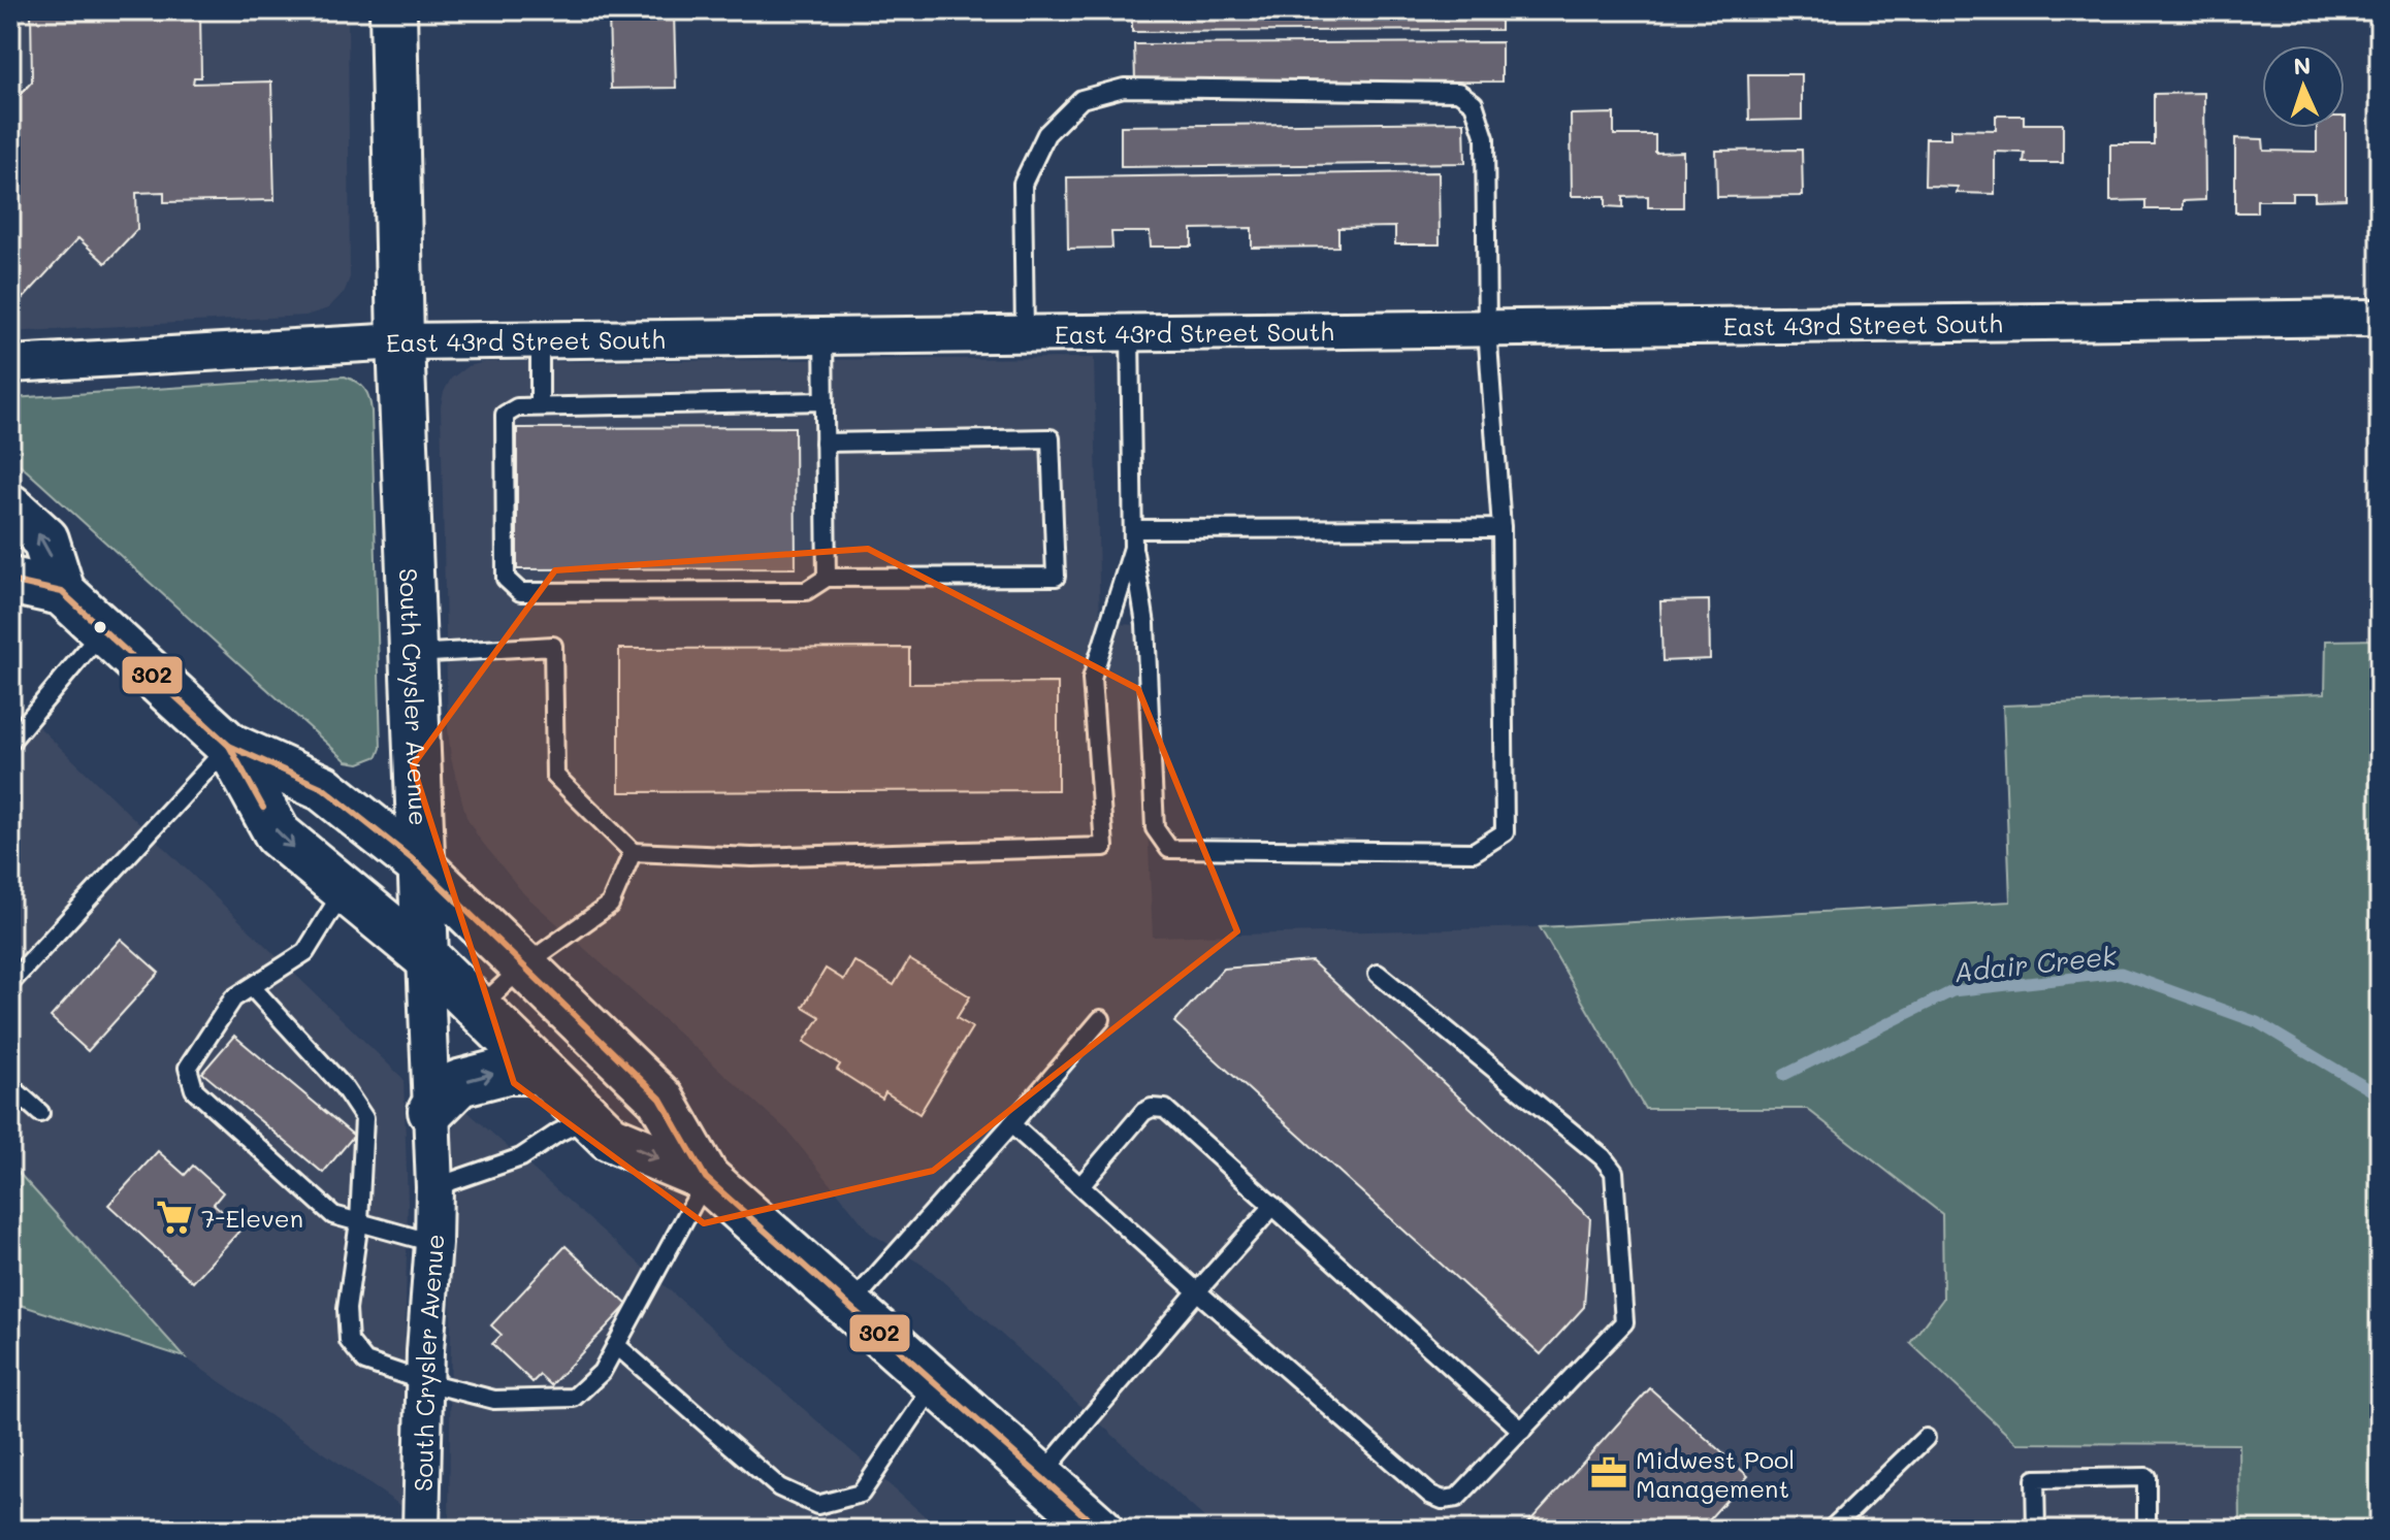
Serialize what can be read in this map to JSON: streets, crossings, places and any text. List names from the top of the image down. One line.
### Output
{"streets":{"main road":["South Crysler Avenue"],"street":["East 43rd Street South"]},"crossings":[["East 43rd Street South","South Crysler Avenue"]],"water":["Adair Creek"],"places":{"supermarket":["7-Eleven"],"office":["Midwest Pool Management"]},"lines":["transit line 302"],"north":"top"}
